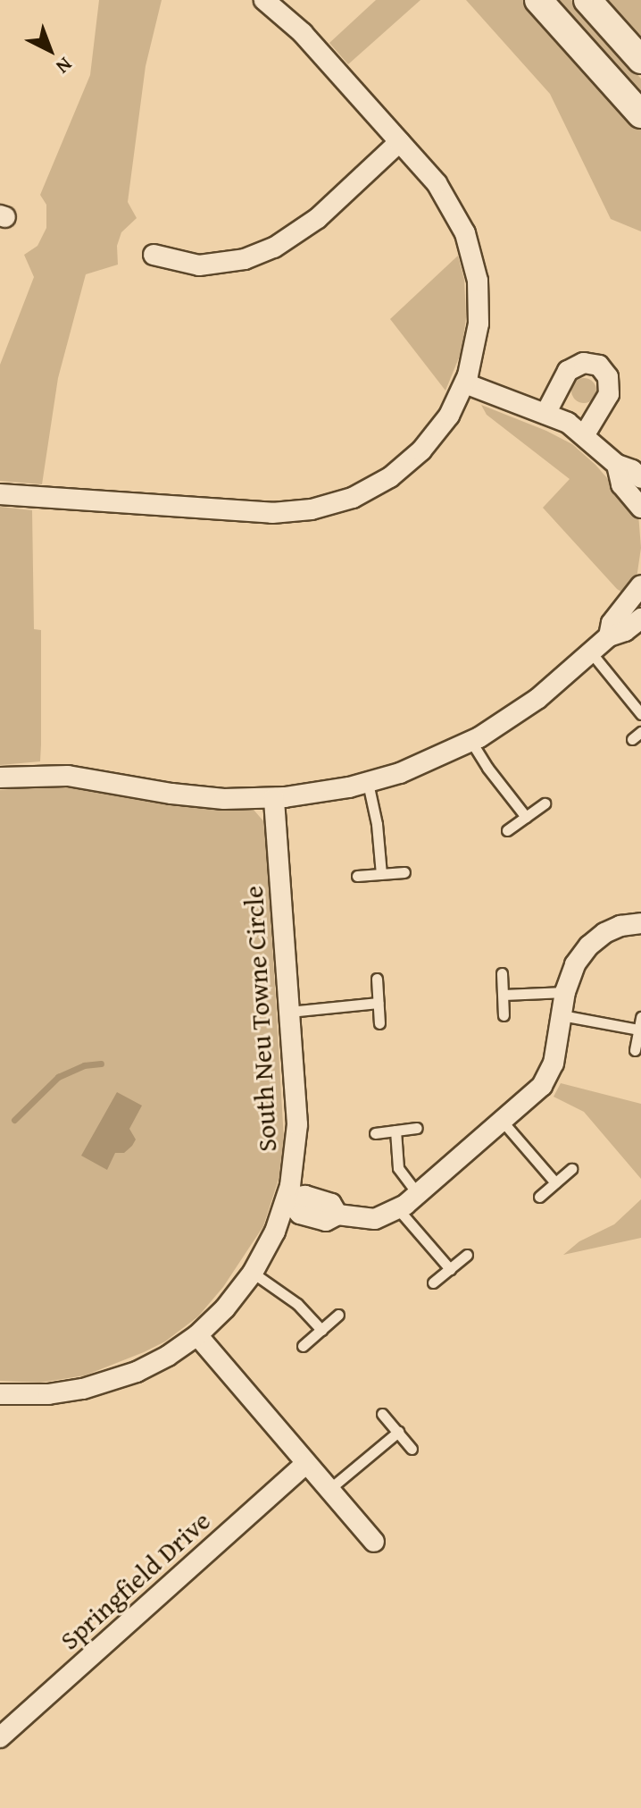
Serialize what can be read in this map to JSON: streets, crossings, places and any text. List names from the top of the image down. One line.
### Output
{"streets":{"street":["South Neu Towne Circle","Springfield Drive"]},"north":"bottom right"}
